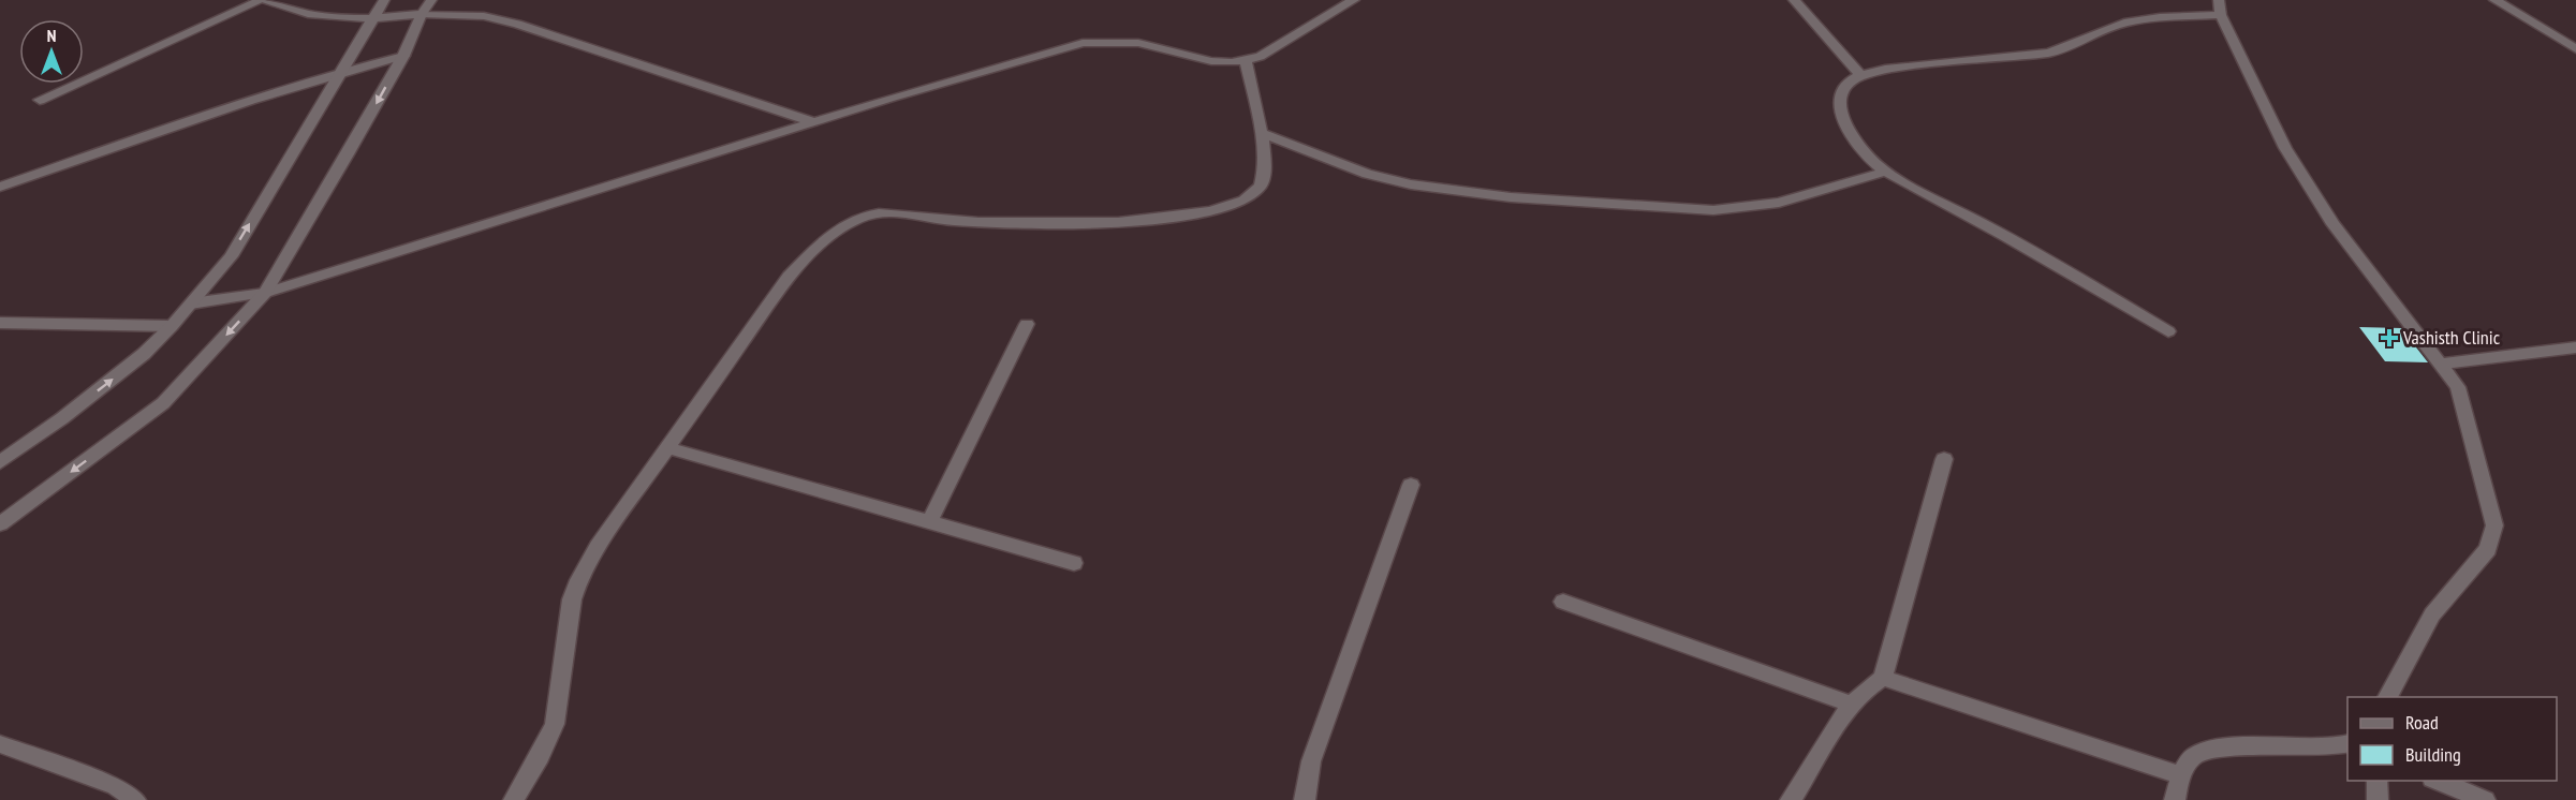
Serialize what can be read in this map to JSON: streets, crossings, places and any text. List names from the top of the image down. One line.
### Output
{"places":{"health":["Vashisth Clinic"]},"legend":["Road","Building"],"north":"top"}
